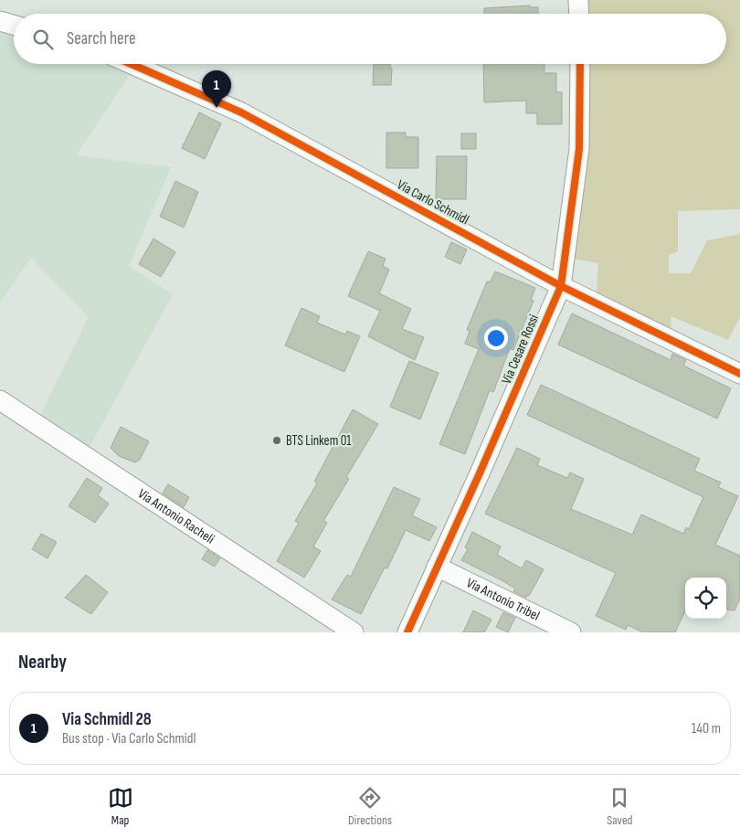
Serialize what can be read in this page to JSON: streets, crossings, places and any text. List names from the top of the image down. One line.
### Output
{"streets":{"street":["Via Carlo Schmidl","Via Cesare Rossi","Via Antonio Racheli","Via Antonio Tribel"]},"crossings":[["Via Carlo Schmidl","Via Cesare Rossi"],["Via Cesare Rossi","Via Antonio Tribel"]],"places":["BTS Linkem 01"],"page":{"search":"Search here","pins":"1","heading":"Nearby","list":[{"mark":"1","name":"Via Schmidl 28","note":"Bus stop · Via Carlo Schmidl","value":"140 m"}],"nav":["Map","Directions","Saved"]}}
